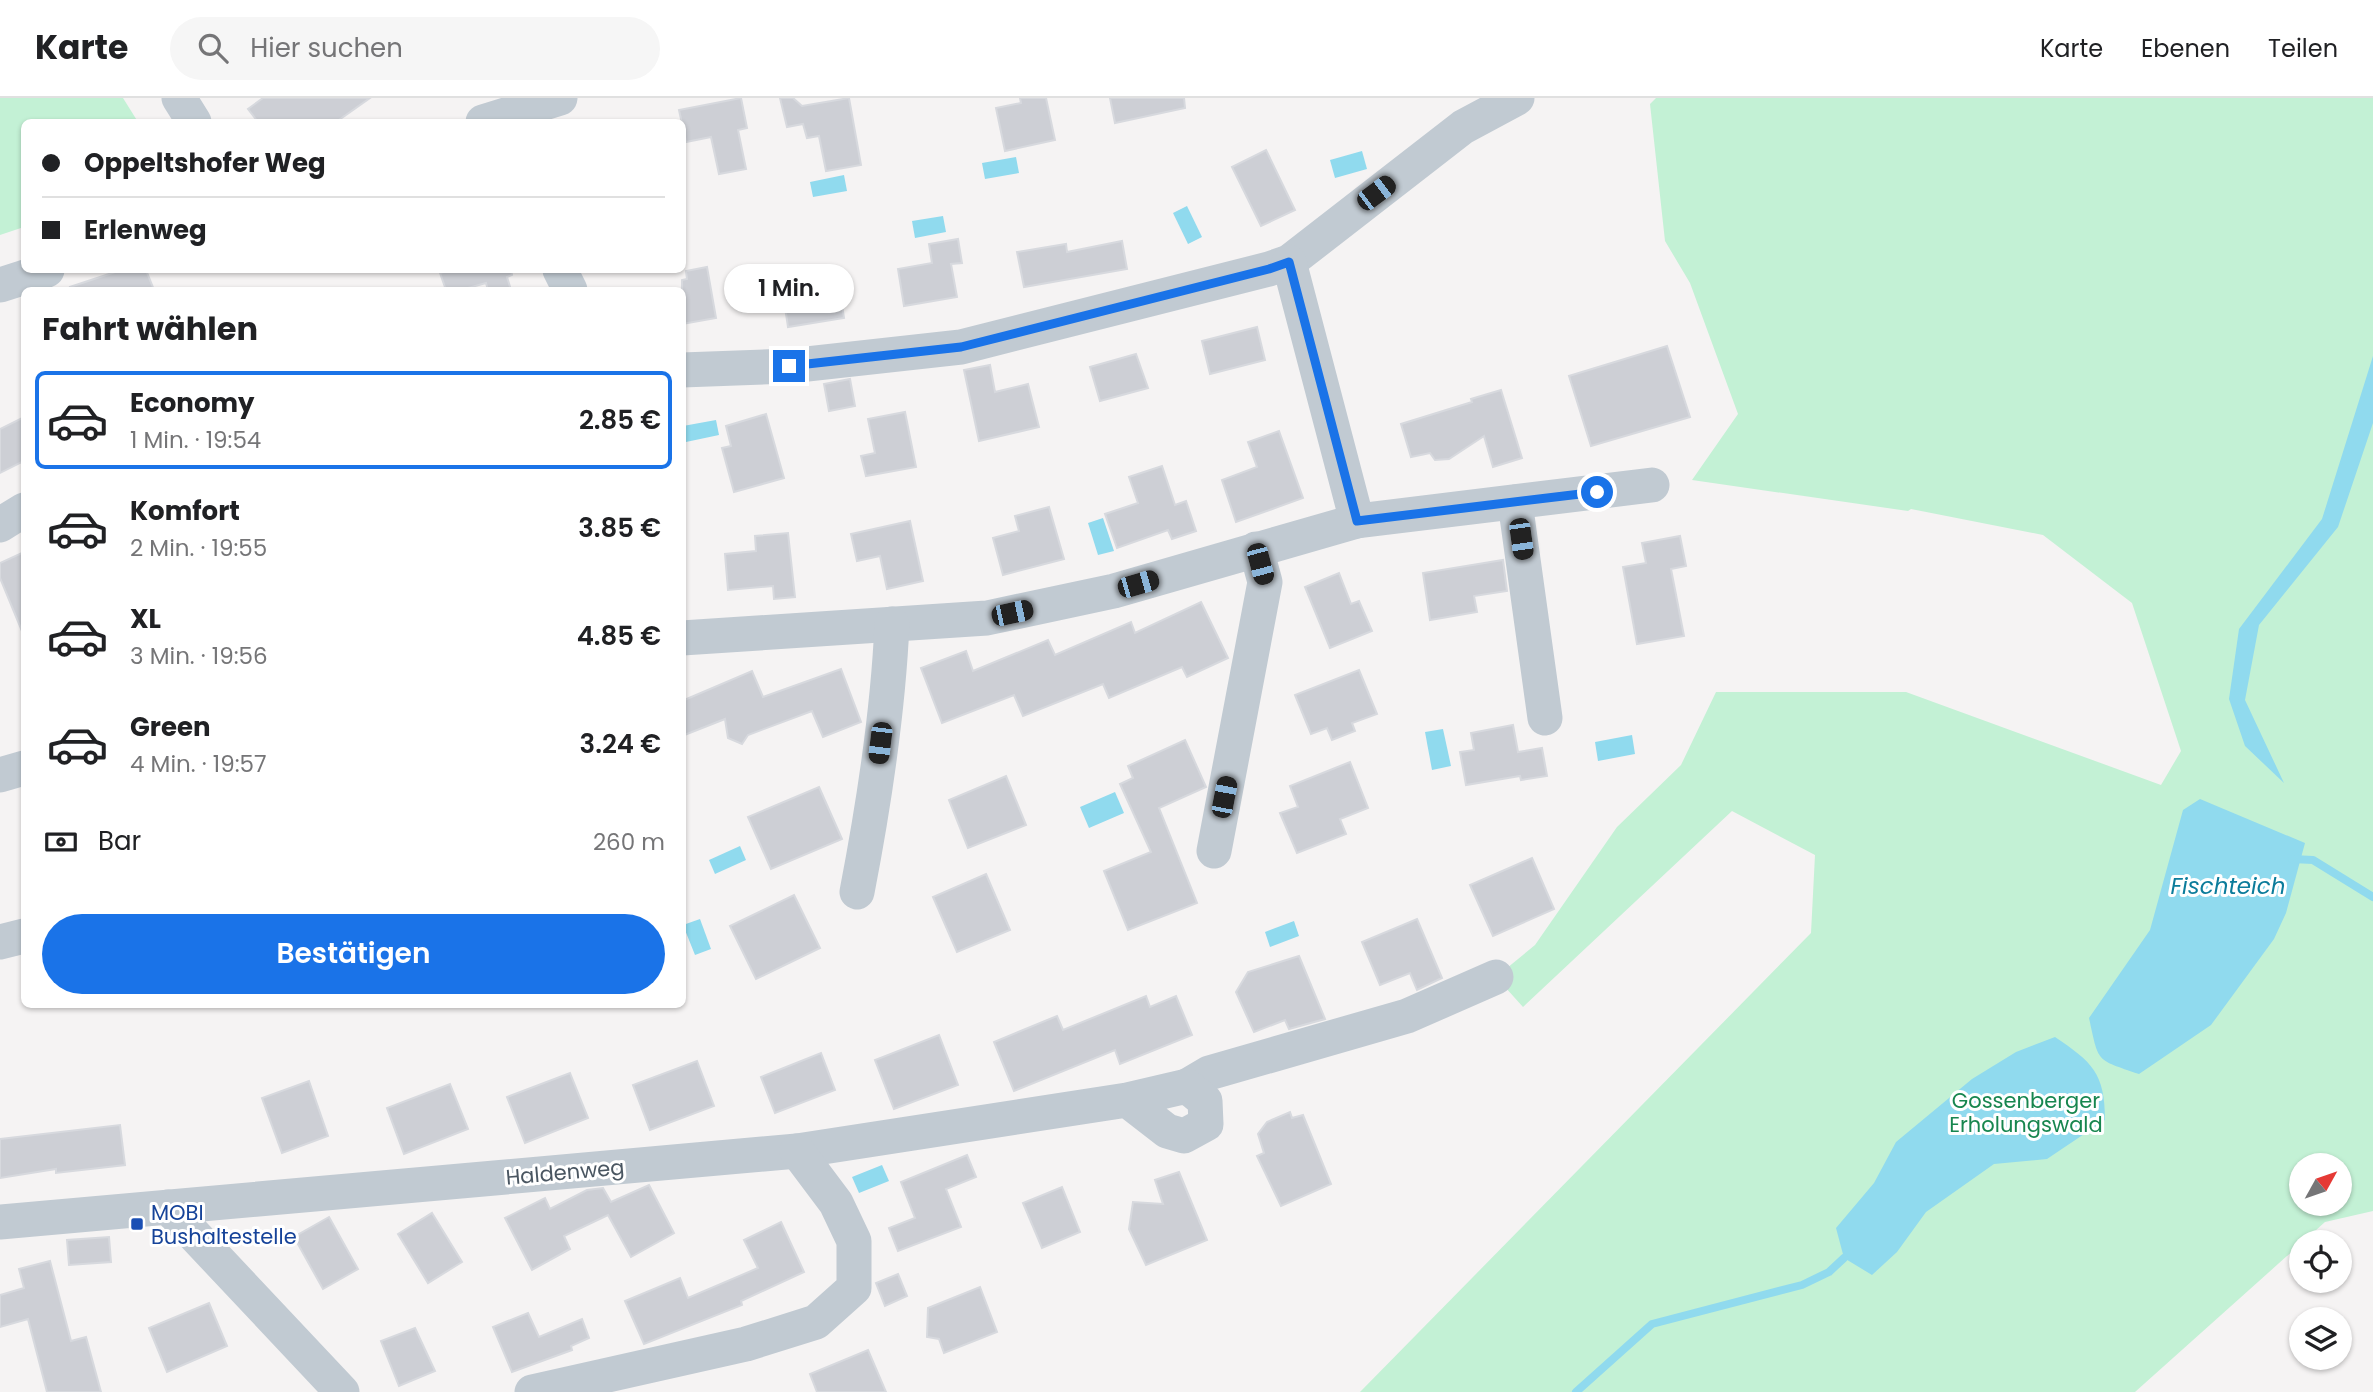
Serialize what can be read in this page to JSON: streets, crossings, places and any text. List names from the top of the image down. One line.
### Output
{"streets":{"street":["Haldenweg"]},"water":["Fischteich"],"parks":["Gossenberger Erholungswald"],"places":{"transit":["MOBI Bushaltestelle"]},"north":"top right","page":{"header":"Karte","search":"Hier suchen","nav":["Karte","Ebenen","Teilen"],"banner":["Oppeltshofer Weg","Erlenweg"],"bubble":"1 Min.","heading":"Fahrt wählen","list":[{"name":"Economy","note":"1 Min. · 19:54","value":"2.85 €"},{"name":"Komfort","note":"2 Min. · 19:55","value":"3.85 €"},{"name":"XL","note":"3 Min. · 19:56","value":"4.85 €"},{"name":"Green","note":"4 Min. · 19:57","value":"3.24 €"}],"pay":["Bar","260 m"],"buttons":"Bestätigen"}}
